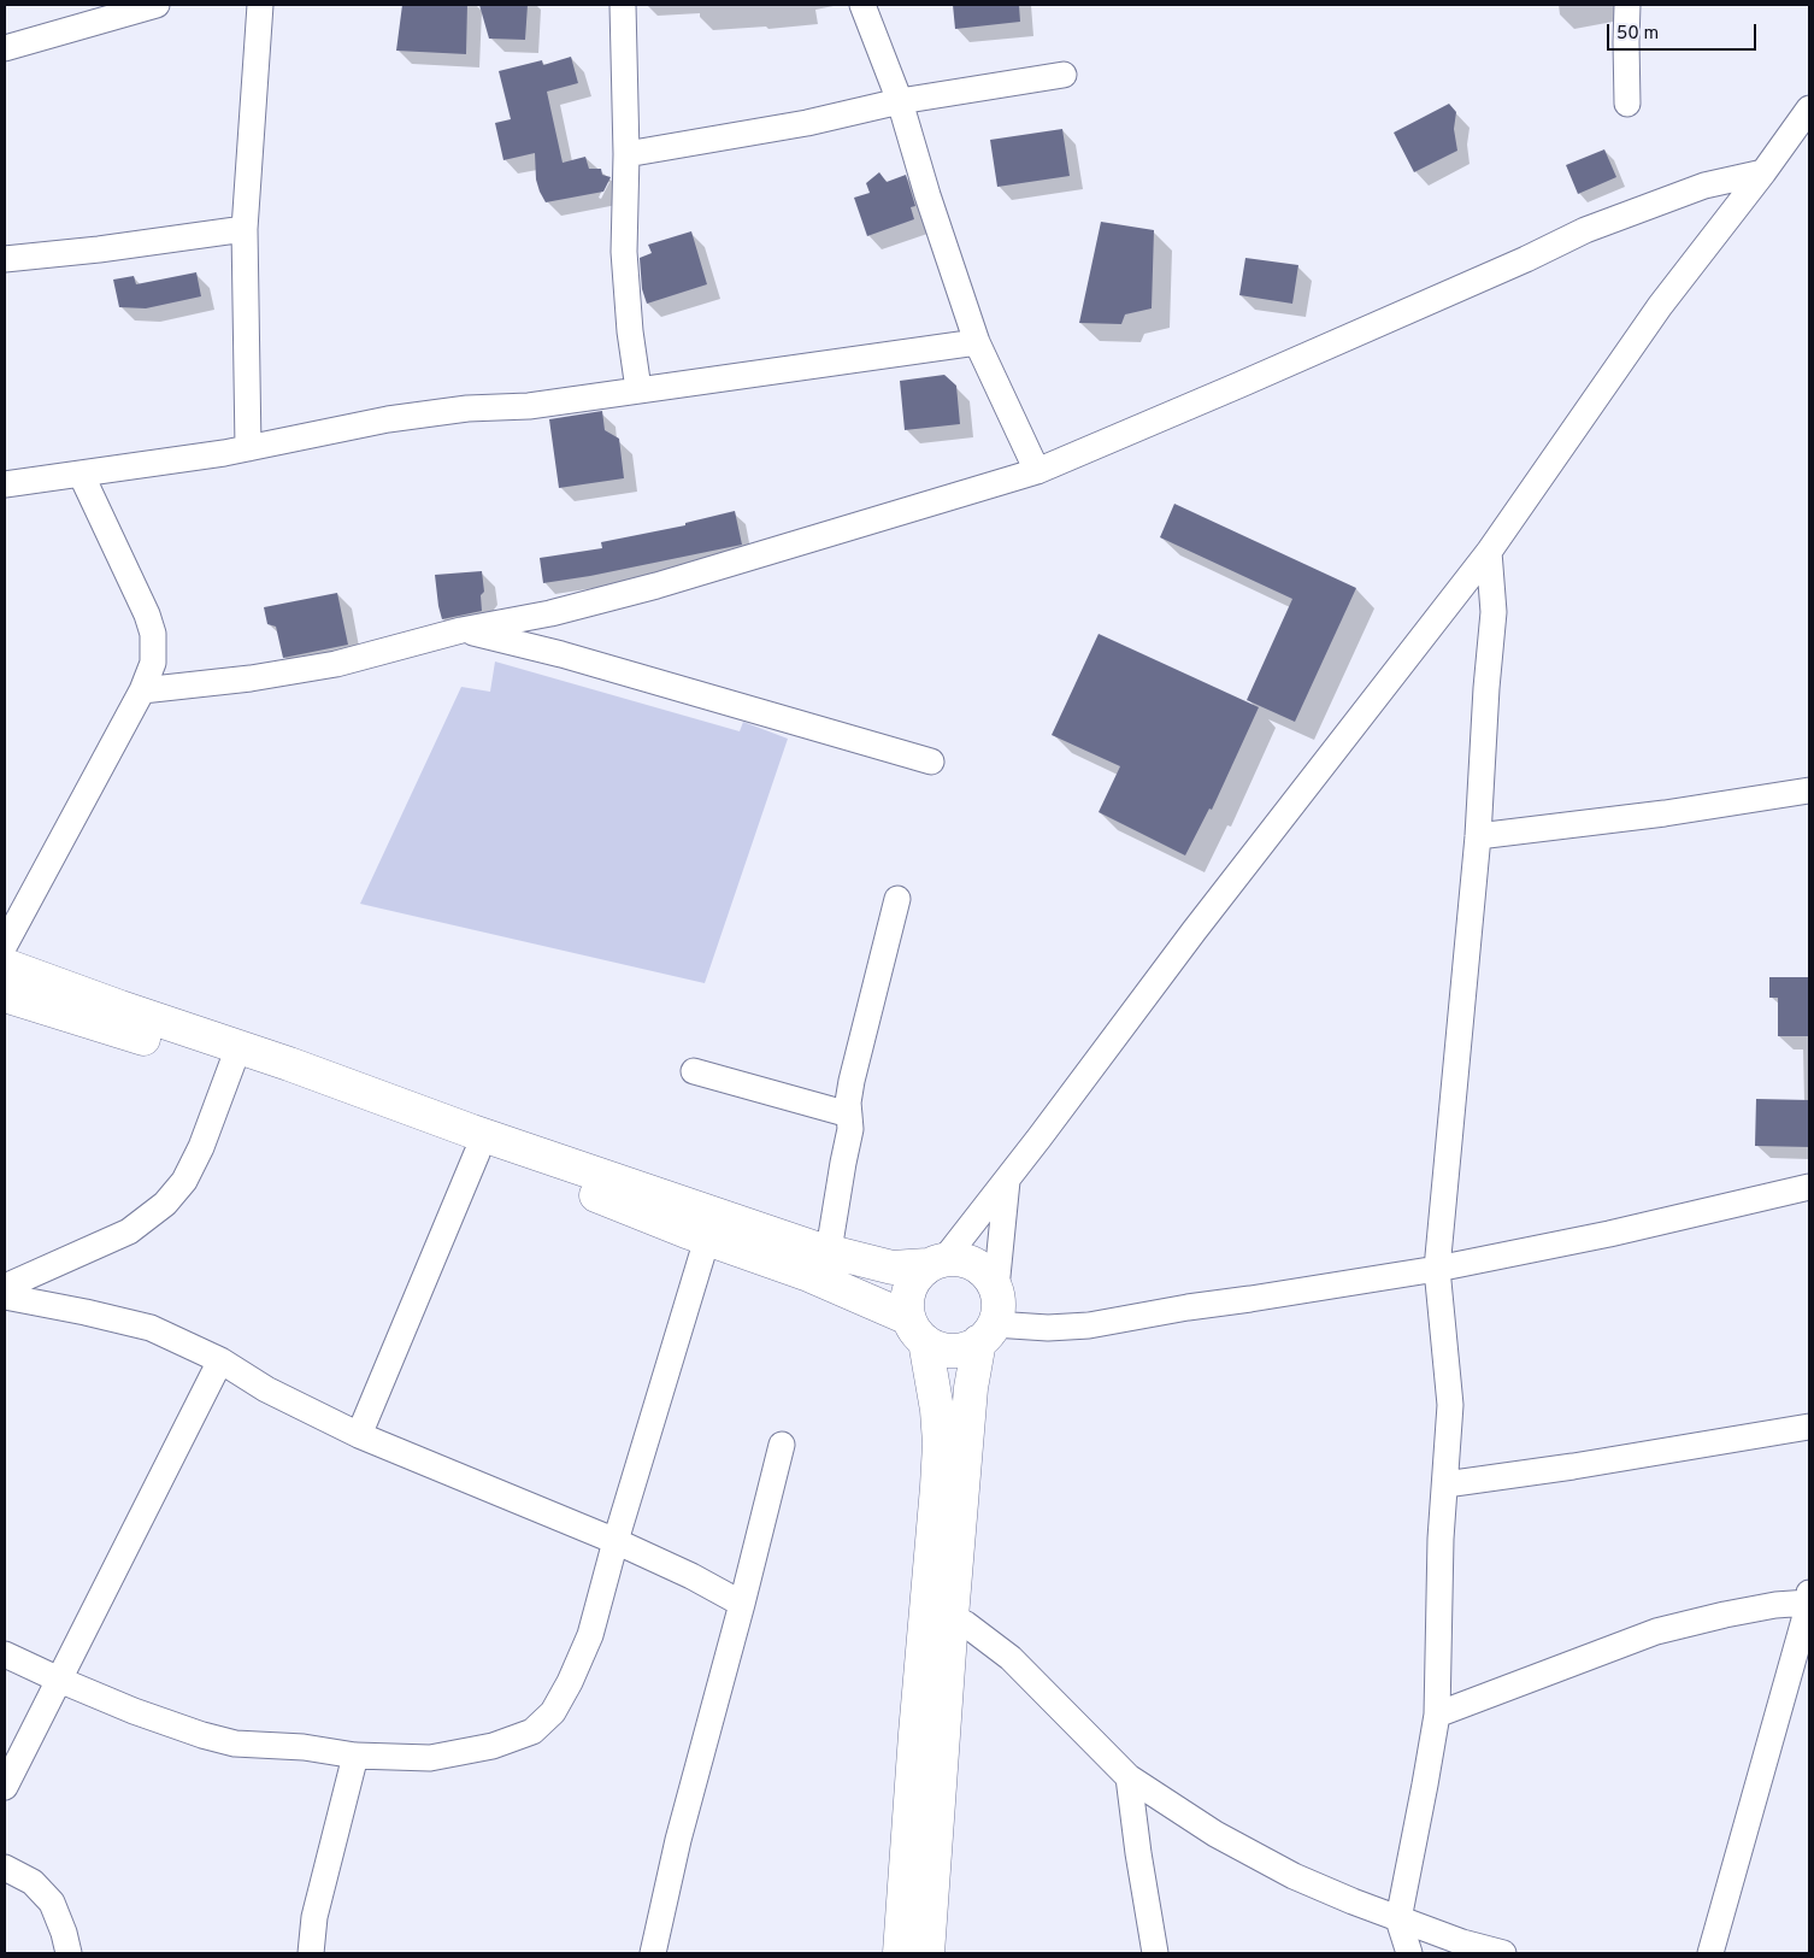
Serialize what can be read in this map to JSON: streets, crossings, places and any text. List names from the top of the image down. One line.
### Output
{"scale_bar":"50 m"}
